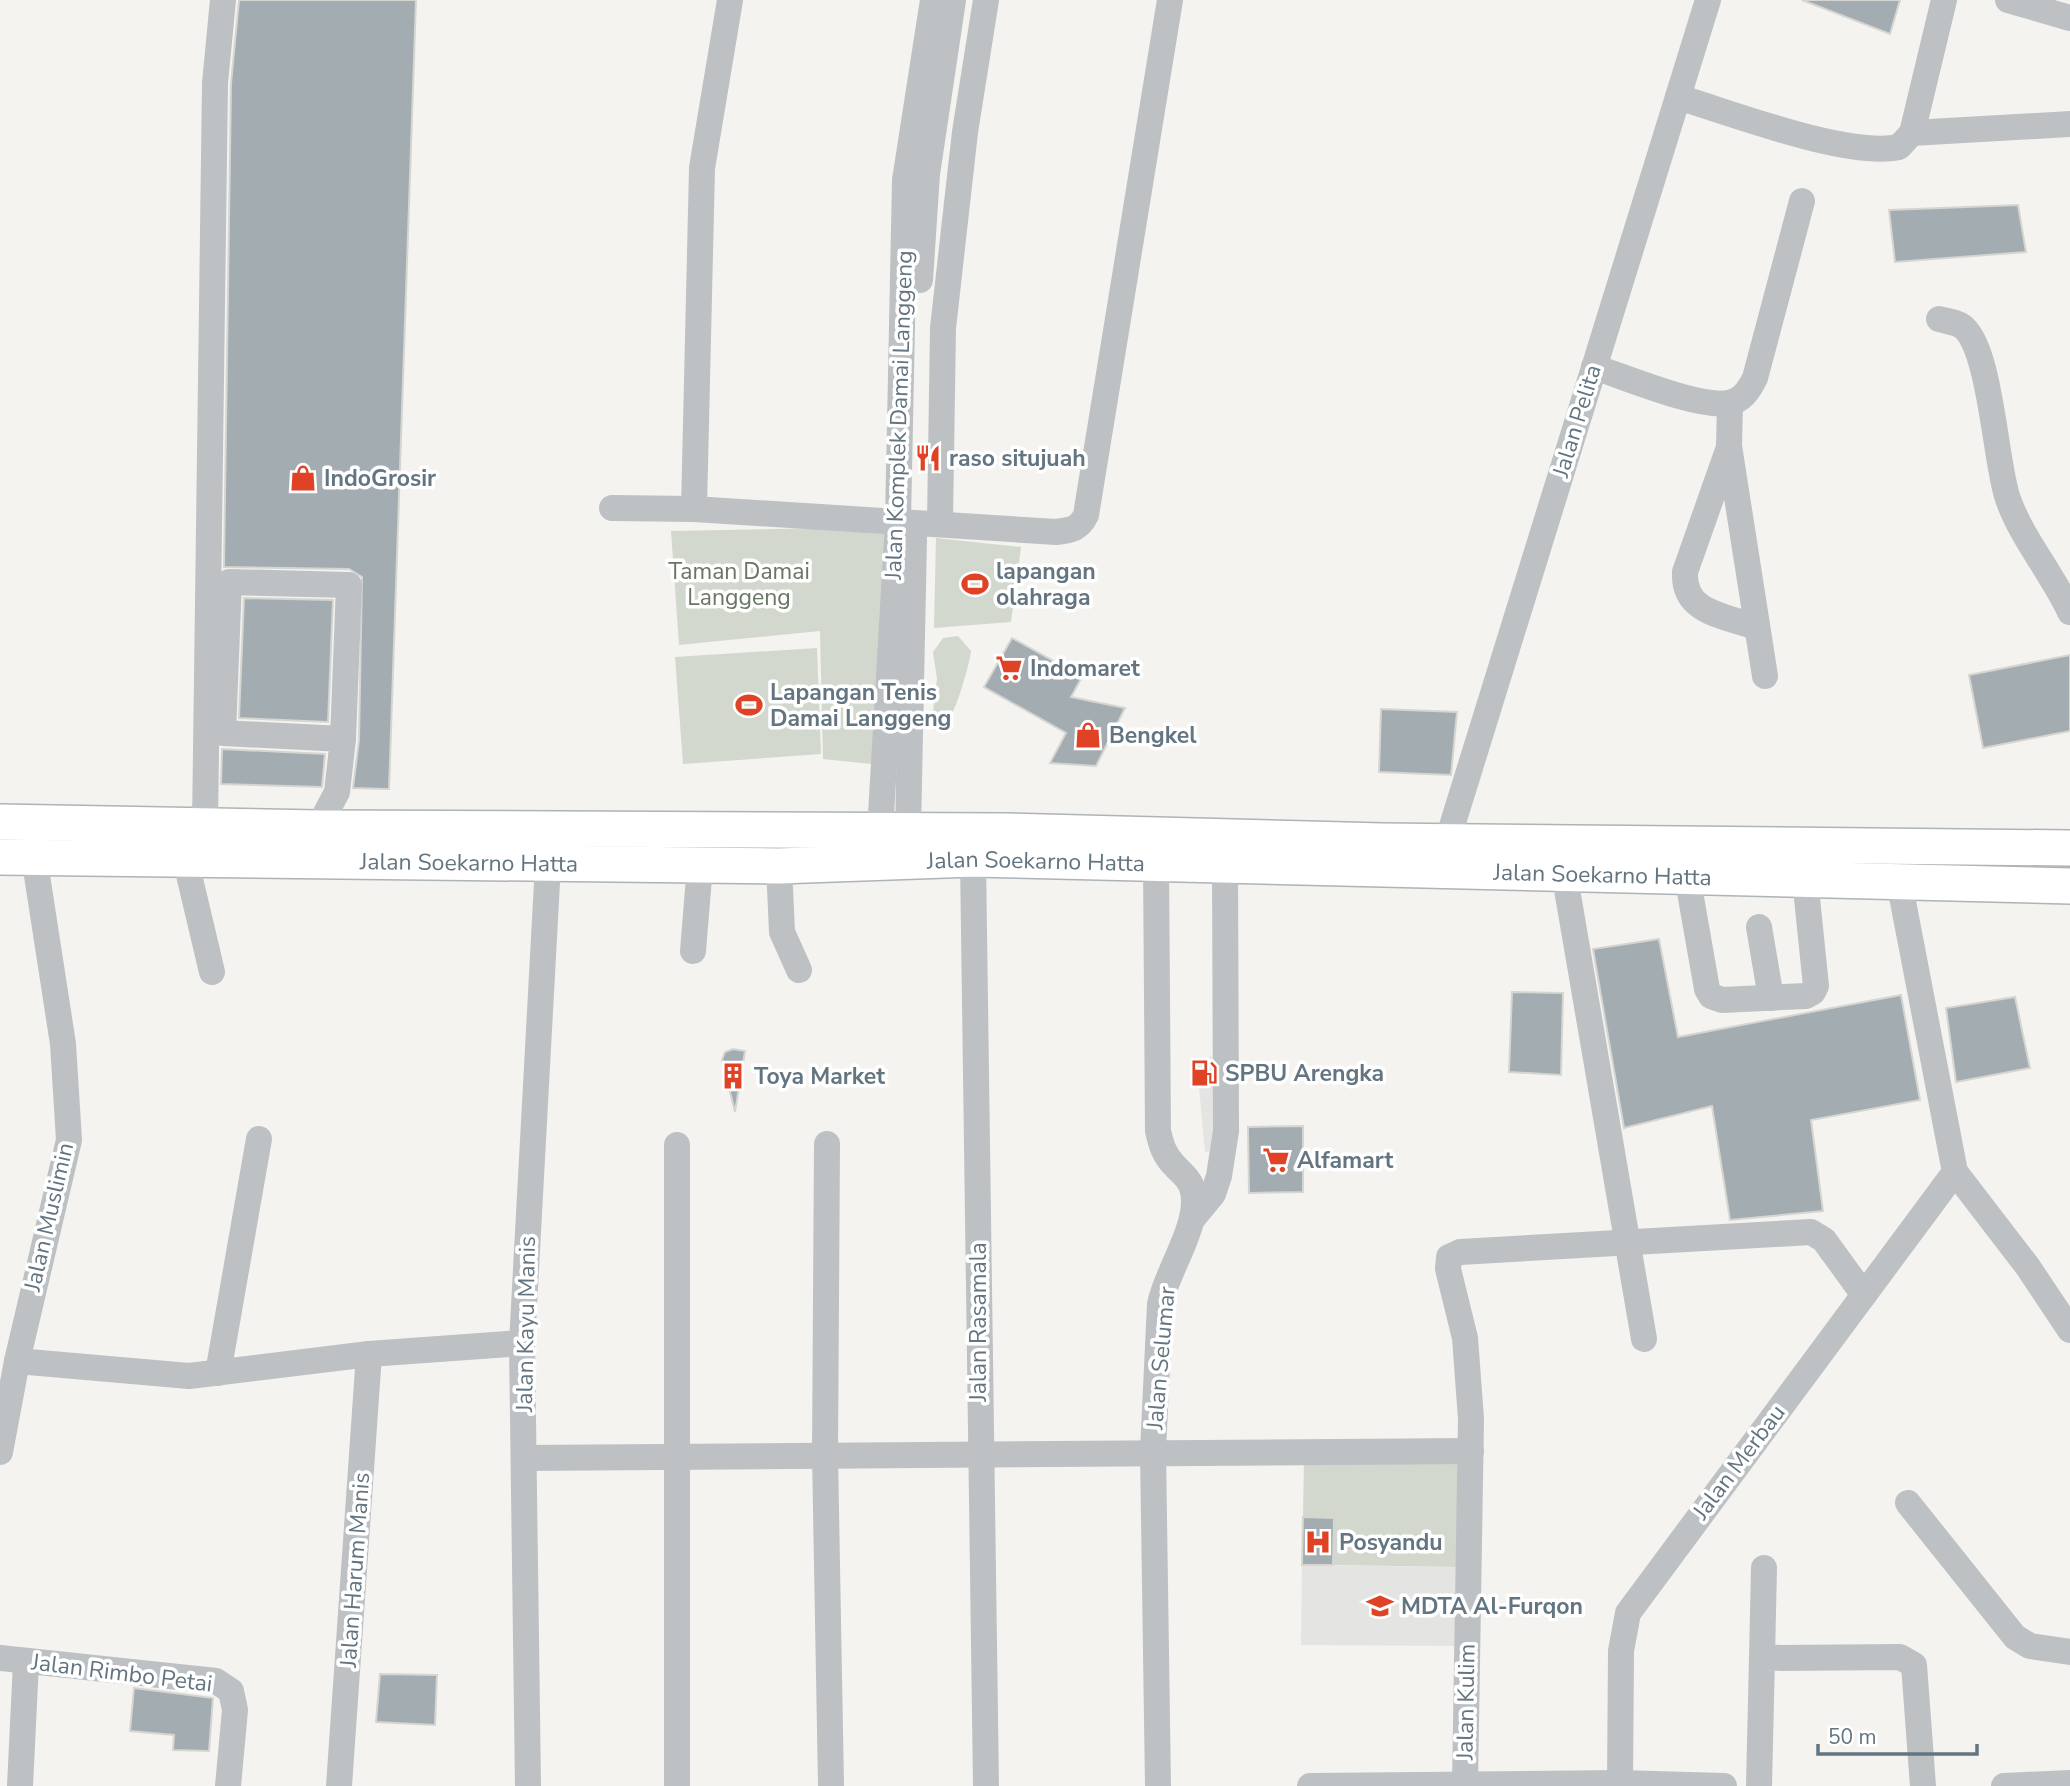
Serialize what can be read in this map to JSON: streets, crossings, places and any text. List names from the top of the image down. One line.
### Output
{"streets":{"main road":["Jalan Soekarno Hatta"],"street":["Jalan Komplek Damai Langgeng","Jalan Pelita","Jalan Muslimin","Jalan Rasamala","Jalan Kayu Manis","Jalan Selumar","Jalan Merbau","Jalan Harum Manis","Jalan Rimbo Petai","Jalan Kulim"]},"crossings":[["Jalan Komplek Damai Langgeng","Jalan Soekarno Hatta"],["Jalan Pelita","Jalan Soekarno Hatta"],["Jalan Soekarno Hatta","Jalan Muslimin"],["Jalan Soekarno Hatta","Jalan Rasamala"],["Jalan Soekarno Hatta","Jalan Kayu Manis"],["Jalan Soekarno Hatta","Jalan Selumar"]],"parks":["Taman Damai Langgeng"],"places":{"restaurant":["raso situjuah"],"shop":["IndoGrosir","Bengkel"],"sports":["lapangan olahraga","Lapangan Tenis Damai Langgeng"],"supermarket":["Indomaret","Alfamart"],"fuel station":["SPBU Arengka"],"building":["Toya Market"],"hospital":["Posyandu"],"school or university":["MDTA Al-Furqon"]},"scale_bar":"50 m"}
